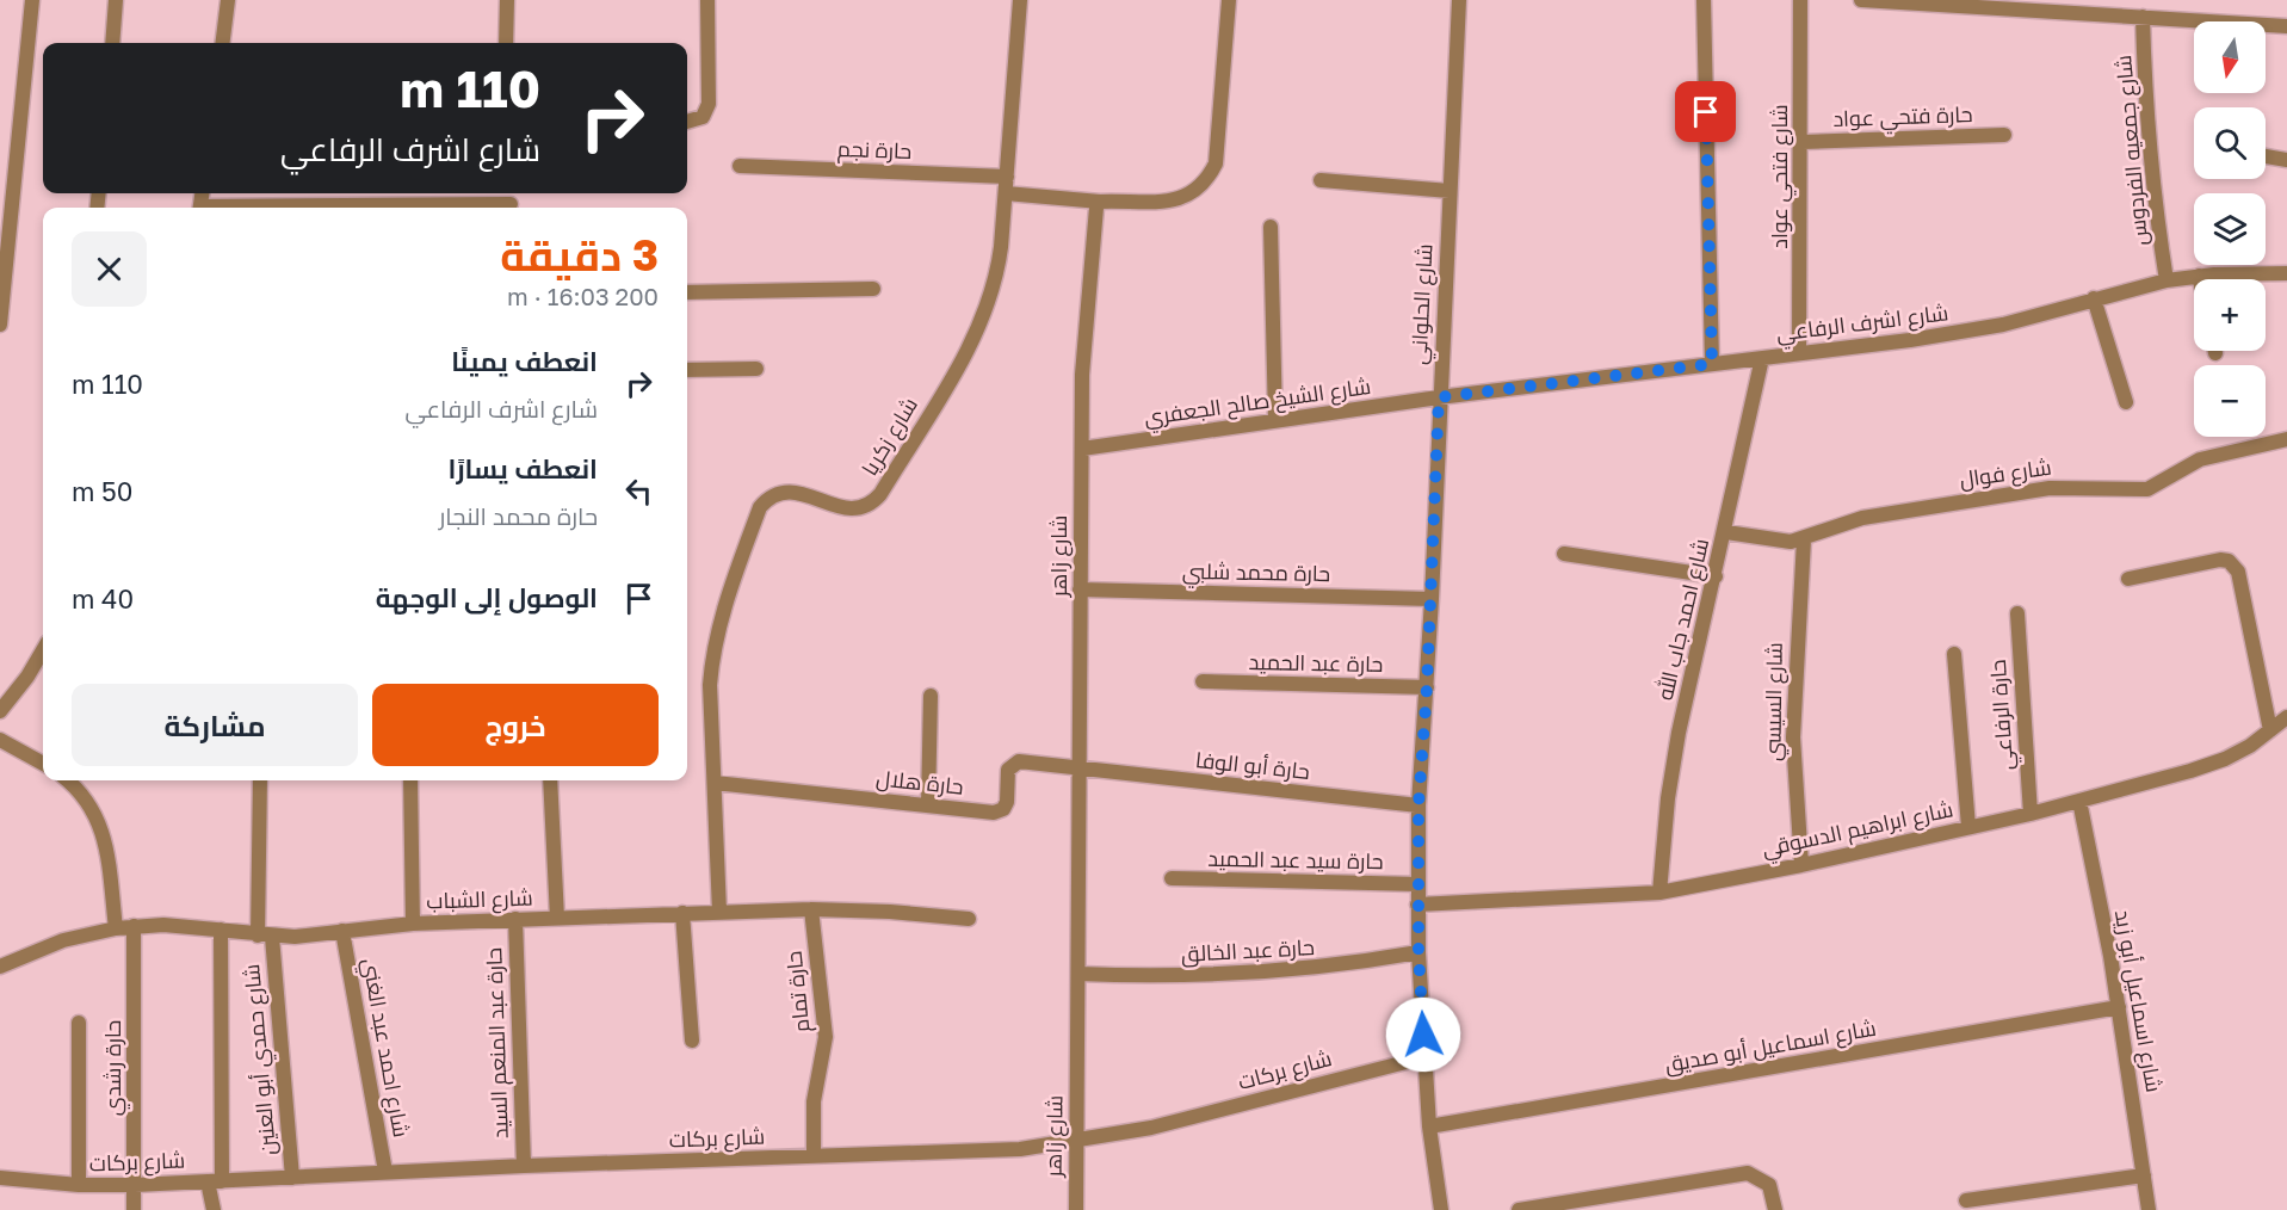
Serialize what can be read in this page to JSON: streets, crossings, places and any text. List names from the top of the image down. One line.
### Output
{"streets":{"street":["حارة فتحي عواد","حارة نجم","شارع جمعيه الفردوس","شارع فتحي عواد","شارع الحلواني","شارع اشرف الرفاعي","شارع الشيخ صالح الجعفري","شارع زكريا","شارع فوال","شارع زاهر","حارة محمد شلبي","شارع احمد جاب الله","حارة عبد الحميد","شارع السيسي","حارة الرفاعي","حارة أبو الوفا","حارة هلال","شارع ابراهيم الدسوقي","حارة سيد عبد الحميد","شارع الشباب","حارة عبد الخالق","حارة تمام","شارع اسماعيل أبو زيد","حارة عبد المنعم السيد","شارع اسماعيل أبو صديق","شارع احمد عبد الغني","شارع حمدي أبو العنين","حارة رشدي","شارع بركات"]},"crossings":[["حارة فتحي عواد","شارع فتحي عواد"],["حارة نجم","شارع زكريا"],["شارع جمعيه الفردوس","شارع اشرف الرفاعي"],["شارع فتحي عواد","شارع اشرف الرفاعي"],["شارع الحلواني","شارع اشرف الرفاعي"],["شارع الحلواني","شارع الشيخ صالح الجعفري"],["شارع الحلواني","حارة محمد شلبي"],["شارع الحلواني","حارة عبد الحميد"],["شارع الحلواني","حارة أبو الوفا"],["شارع الحلواني","شارع ابراهيم الدسوقي"],["شارع الحلواني","حارة سيد عبد الحميد"],["شارع الحلواني","حارة عبد الخالق"],["شارع الحلواني","شارع اسماعيل أبو صديق"],["شارع الحلواني","شارع بركات"],["شارع اشرف الرفاعي","شارع الشيخ صالح الجعفري"],["شارع اشرف الرفاعي","شارع احمد جاب الله"],["شارع الشيخ صالح الجعفري","شارع زاهر"],["شارع زكريا","حارة هلال"],["شارع زكريا","شارع الشباب"],["شارع فوال","شارع احمد جاب الله"],["شارع فوال","شارع السيسي"],["شارع زاهر","حارة محمد شلبي"],["شارع زاهر","حارة أبو الوفا"],["شارع زاهر","حارة هلال"],["شارع زاهر","حارة عبد الخالق"],["شارع زاهر","شارع بركات"],["شارع احمد جاب الله","شارع ابراهيم الدسوقي"],["شارع السيسي","شارع ابراهيم الدسوقي"],["حارة الرفاعي","شارع ابراهيم الدسوقي"],["حارة أبو الوفا","حارة هلال"],["شارع ابراهيم الدسوقي","شارع اسماعيل أبو زيد"],["شارع الشباب","حارة تمام"],["شارع الشباب","حارة عبد المنعم السيد"],["شارع الشباب","شارع احمد عبد الغني"],["شارع الشباب","شارع حمدي أبو العنين"],["شارع الشباب","حارة رشدي"],["حارة تمام","شارع بركات"],["شارع اسماعيل أبو زيد","شارع اسماعيل أبو صديق"],["حارة عبد المنعم السيد","شارع بركات"],["شارع احمد عبد الغني","شارع بركات"],["شارع حمدي أبو العنين","شارع بركات"],["حارة رشدي","شارع بركات"]],"north":"bottom","page":{"map_buttons":["+","−"],"turn":["110 m","شارع اشرف الرفاعي"],"heading":["3 دقيقة","200 m · 16:03"],"list":[{"name":"انعطف يمينًا","note":"شارع اشرف الرفاعي","value":"110 m"},{"name":"انعطف يسارًا","note":"حارة محمد النجار","value":"50 m"},{"name":"الوصول إلى الوجهة","value":"40 m"}],"buttons":["خروج","مشاركة"]}}
